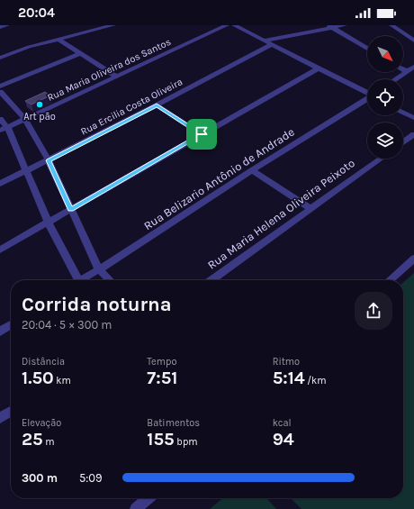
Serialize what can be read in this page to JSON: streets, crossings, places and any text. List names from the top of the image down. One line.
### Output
{"streets":{"street":["Rua Maria Oliveira dos Santos","Rua Ercilia Costa Oliveira","Rua Belizario Antônio de Andrade","Rua Maria Helena Oliveira Peixoto"]},"places":["Art pão"],"north":"bottom right","page":{"status":"20:04","heading":["Corrida noturna","20:04 · 5 × 300 m"],"stats":[["Distância","1.50 km"],["Tempo","7:51"],["Ritmo","5:14 /km"],["Elevação","25 m"],["Batimentos","155 bpm"],["kcal","94"]],"list":[{"name":"300 m","note":"5:09"}]}}
